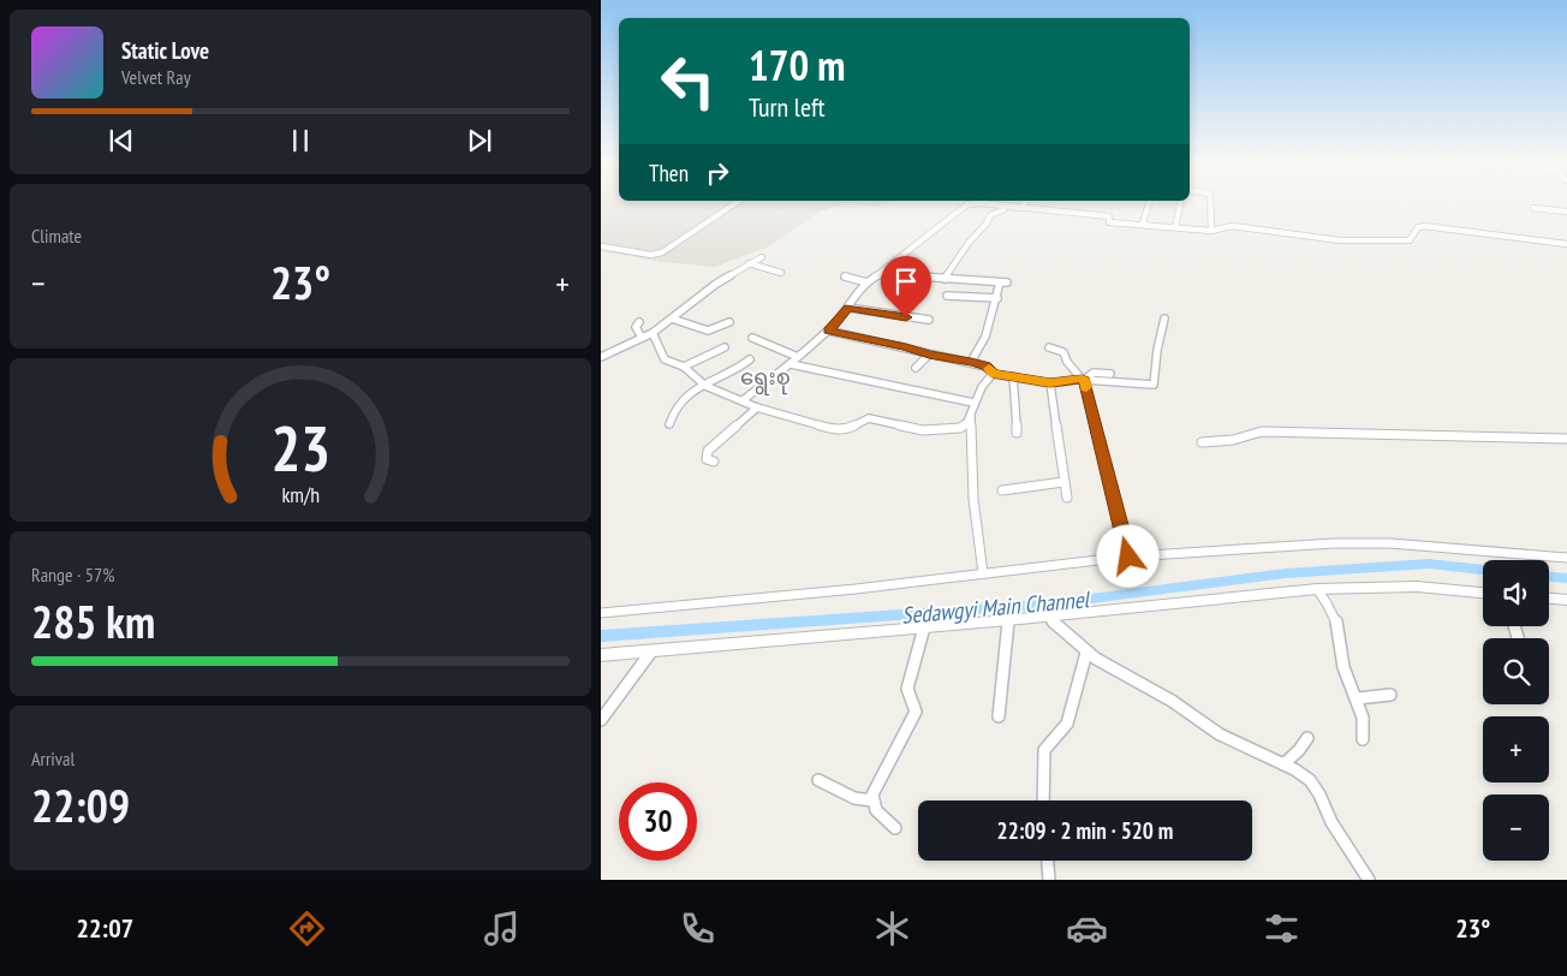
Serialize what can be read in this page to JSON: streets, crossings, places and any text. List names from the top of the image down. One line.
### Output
{"districts":["ရွေးစု"],"water":["Sedawgyi Main Channel"],"page":{"turn":["170 m","Turn left"],"song":["Static Love","Velvet Ray"],"then":"Then","tile":["Climate",["Range · 57%","285 km"],["Arrival","22:09"]],"heat":["−","23°","+"],"map_buttons":["+","−"],"limit":"30","trip":"22:09 · 2 min · 520 m","tabs":["22:07","23°"],"gauge":["23","km/h"]}}
